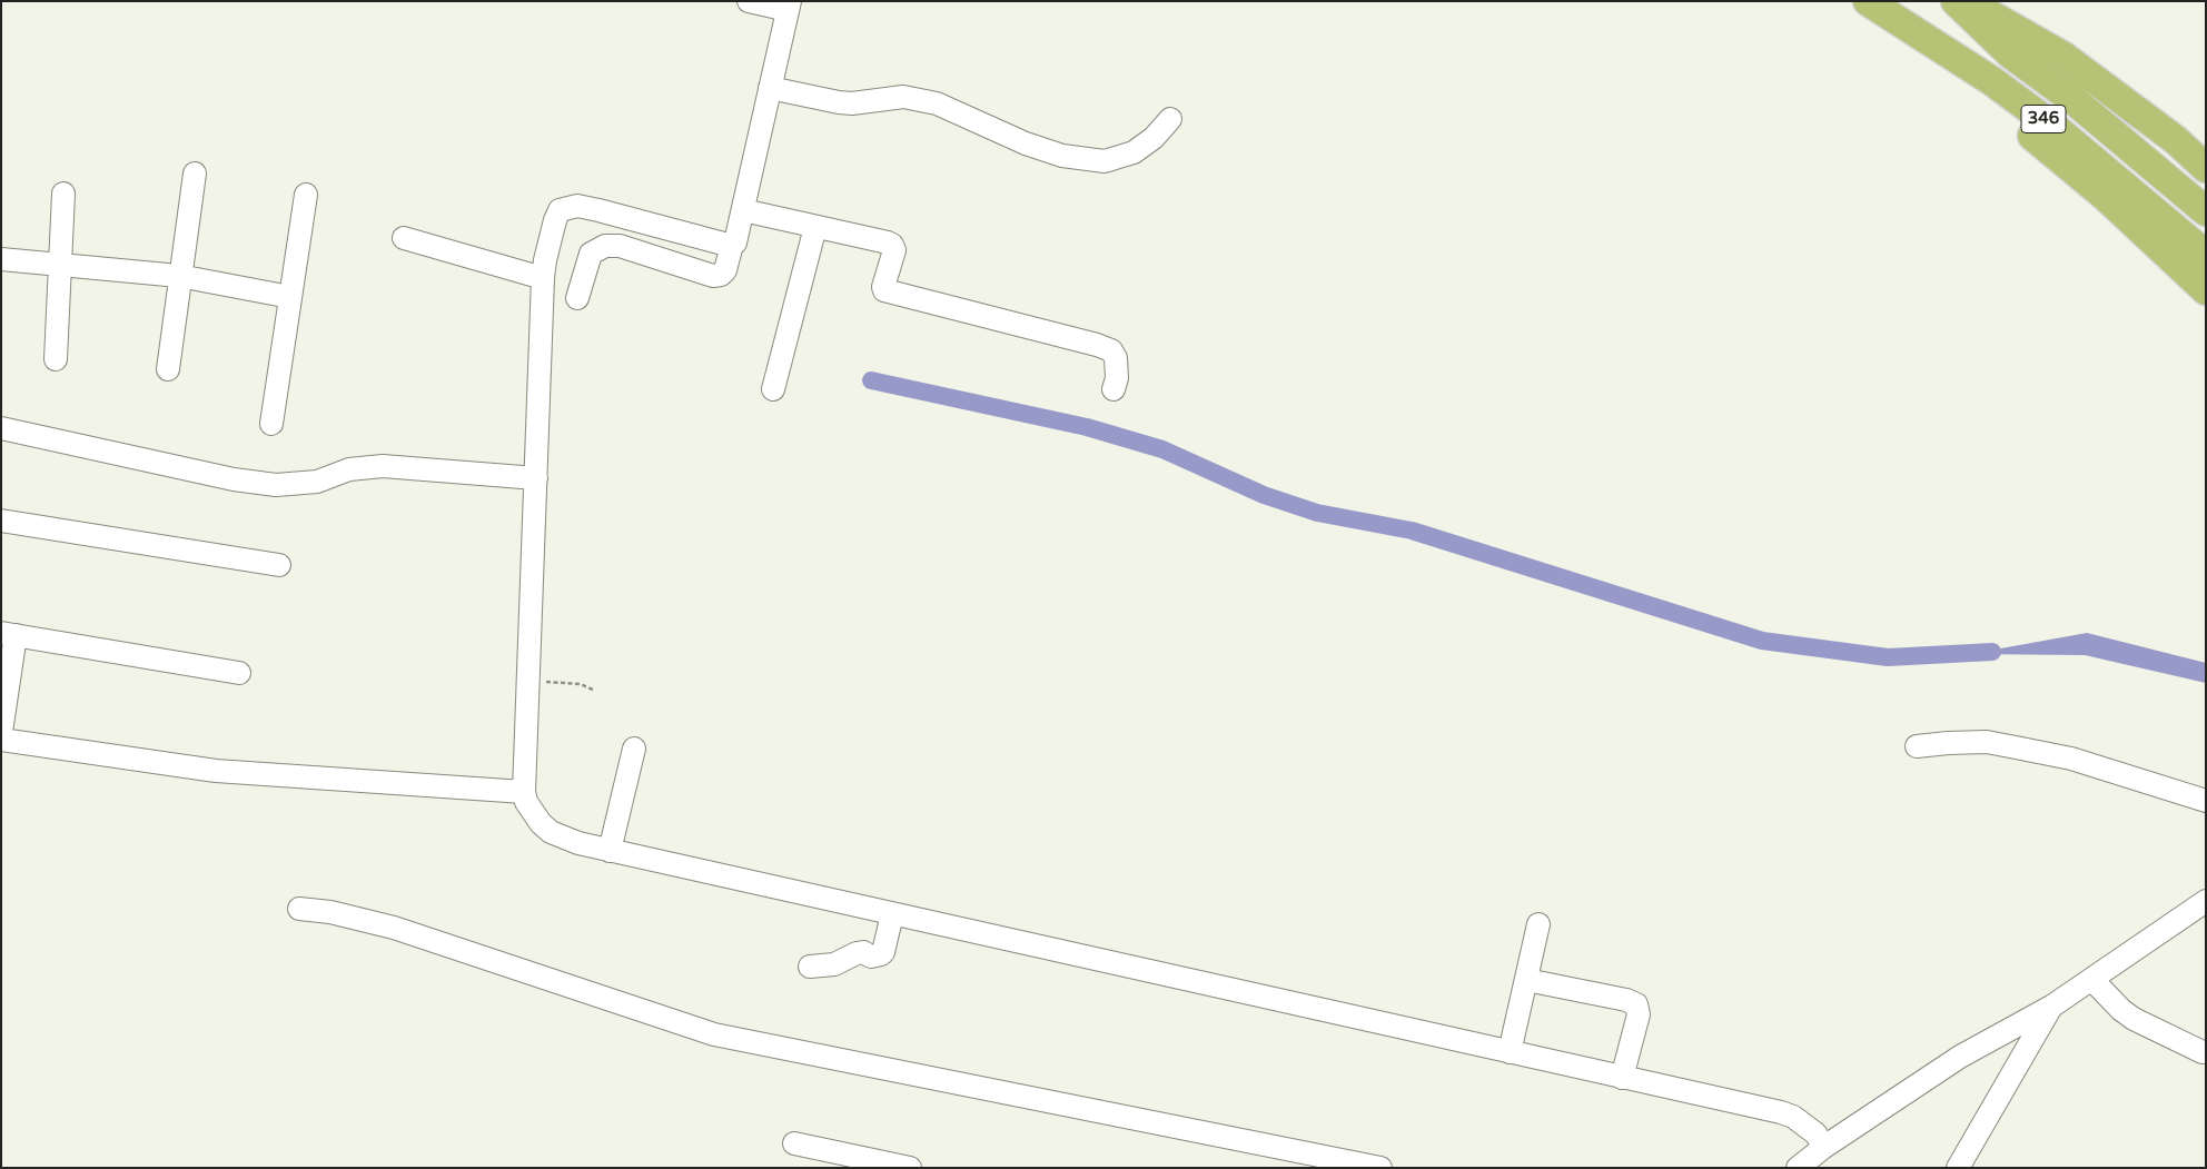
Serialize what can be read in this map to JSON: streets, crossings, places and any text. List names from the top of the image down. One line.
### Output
{"streets":{"main road":["346"]}}
